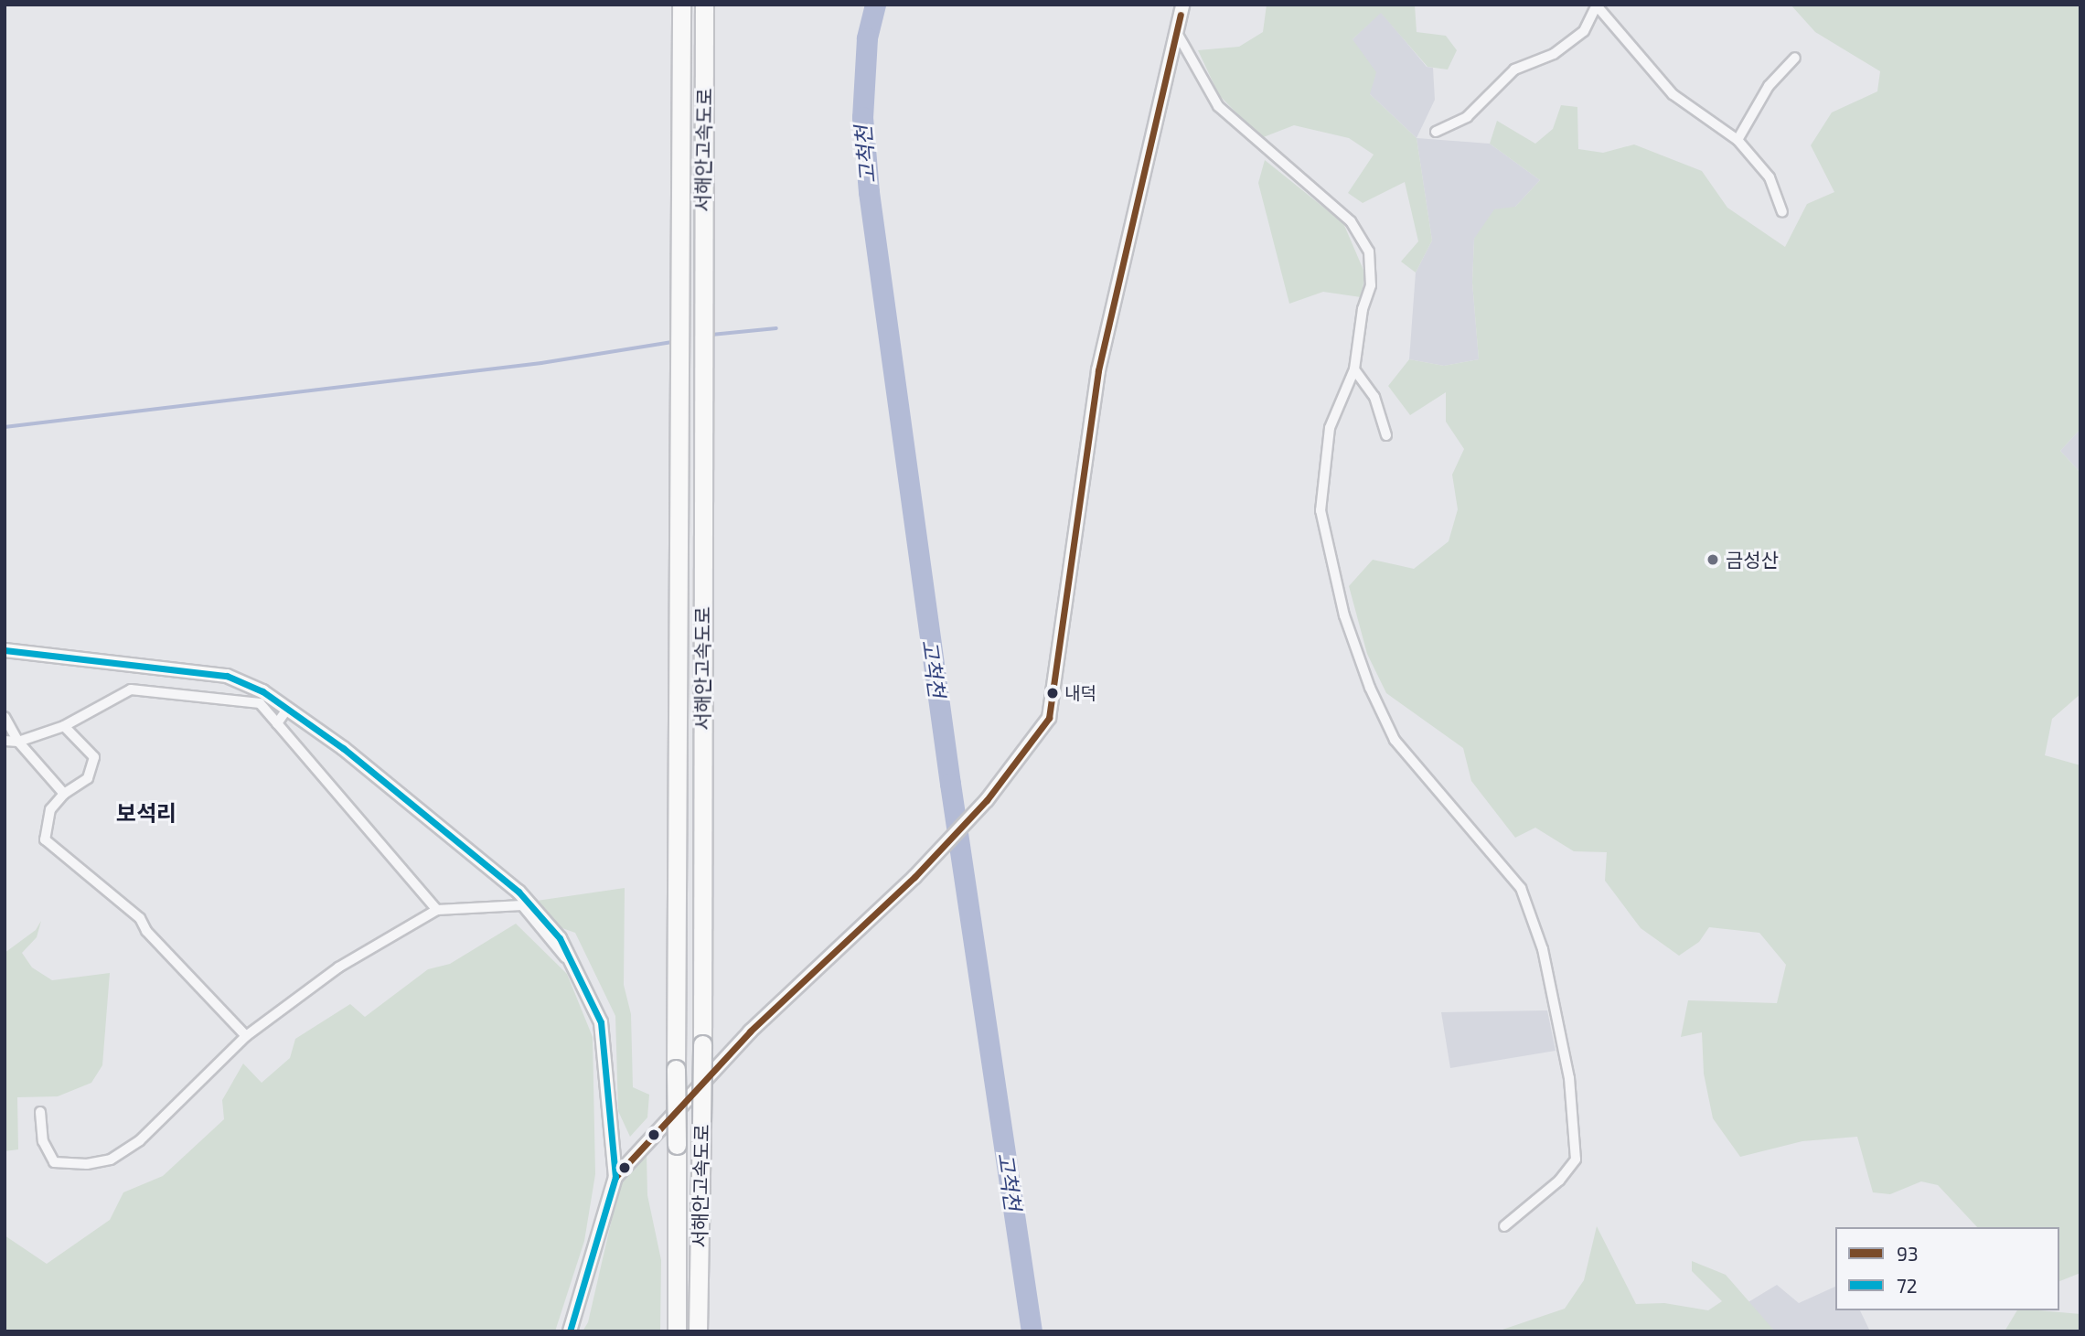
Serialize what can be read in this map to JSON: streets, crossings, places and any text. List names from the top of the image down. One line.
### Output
{"streets":{"highway":["서해안고속도로"]},"districts":["보석리"],"water":["고척천"],"places":["금성산","내덕"],"lines":["transit line 93","transit line 72"],"legend":["93","72"]}
